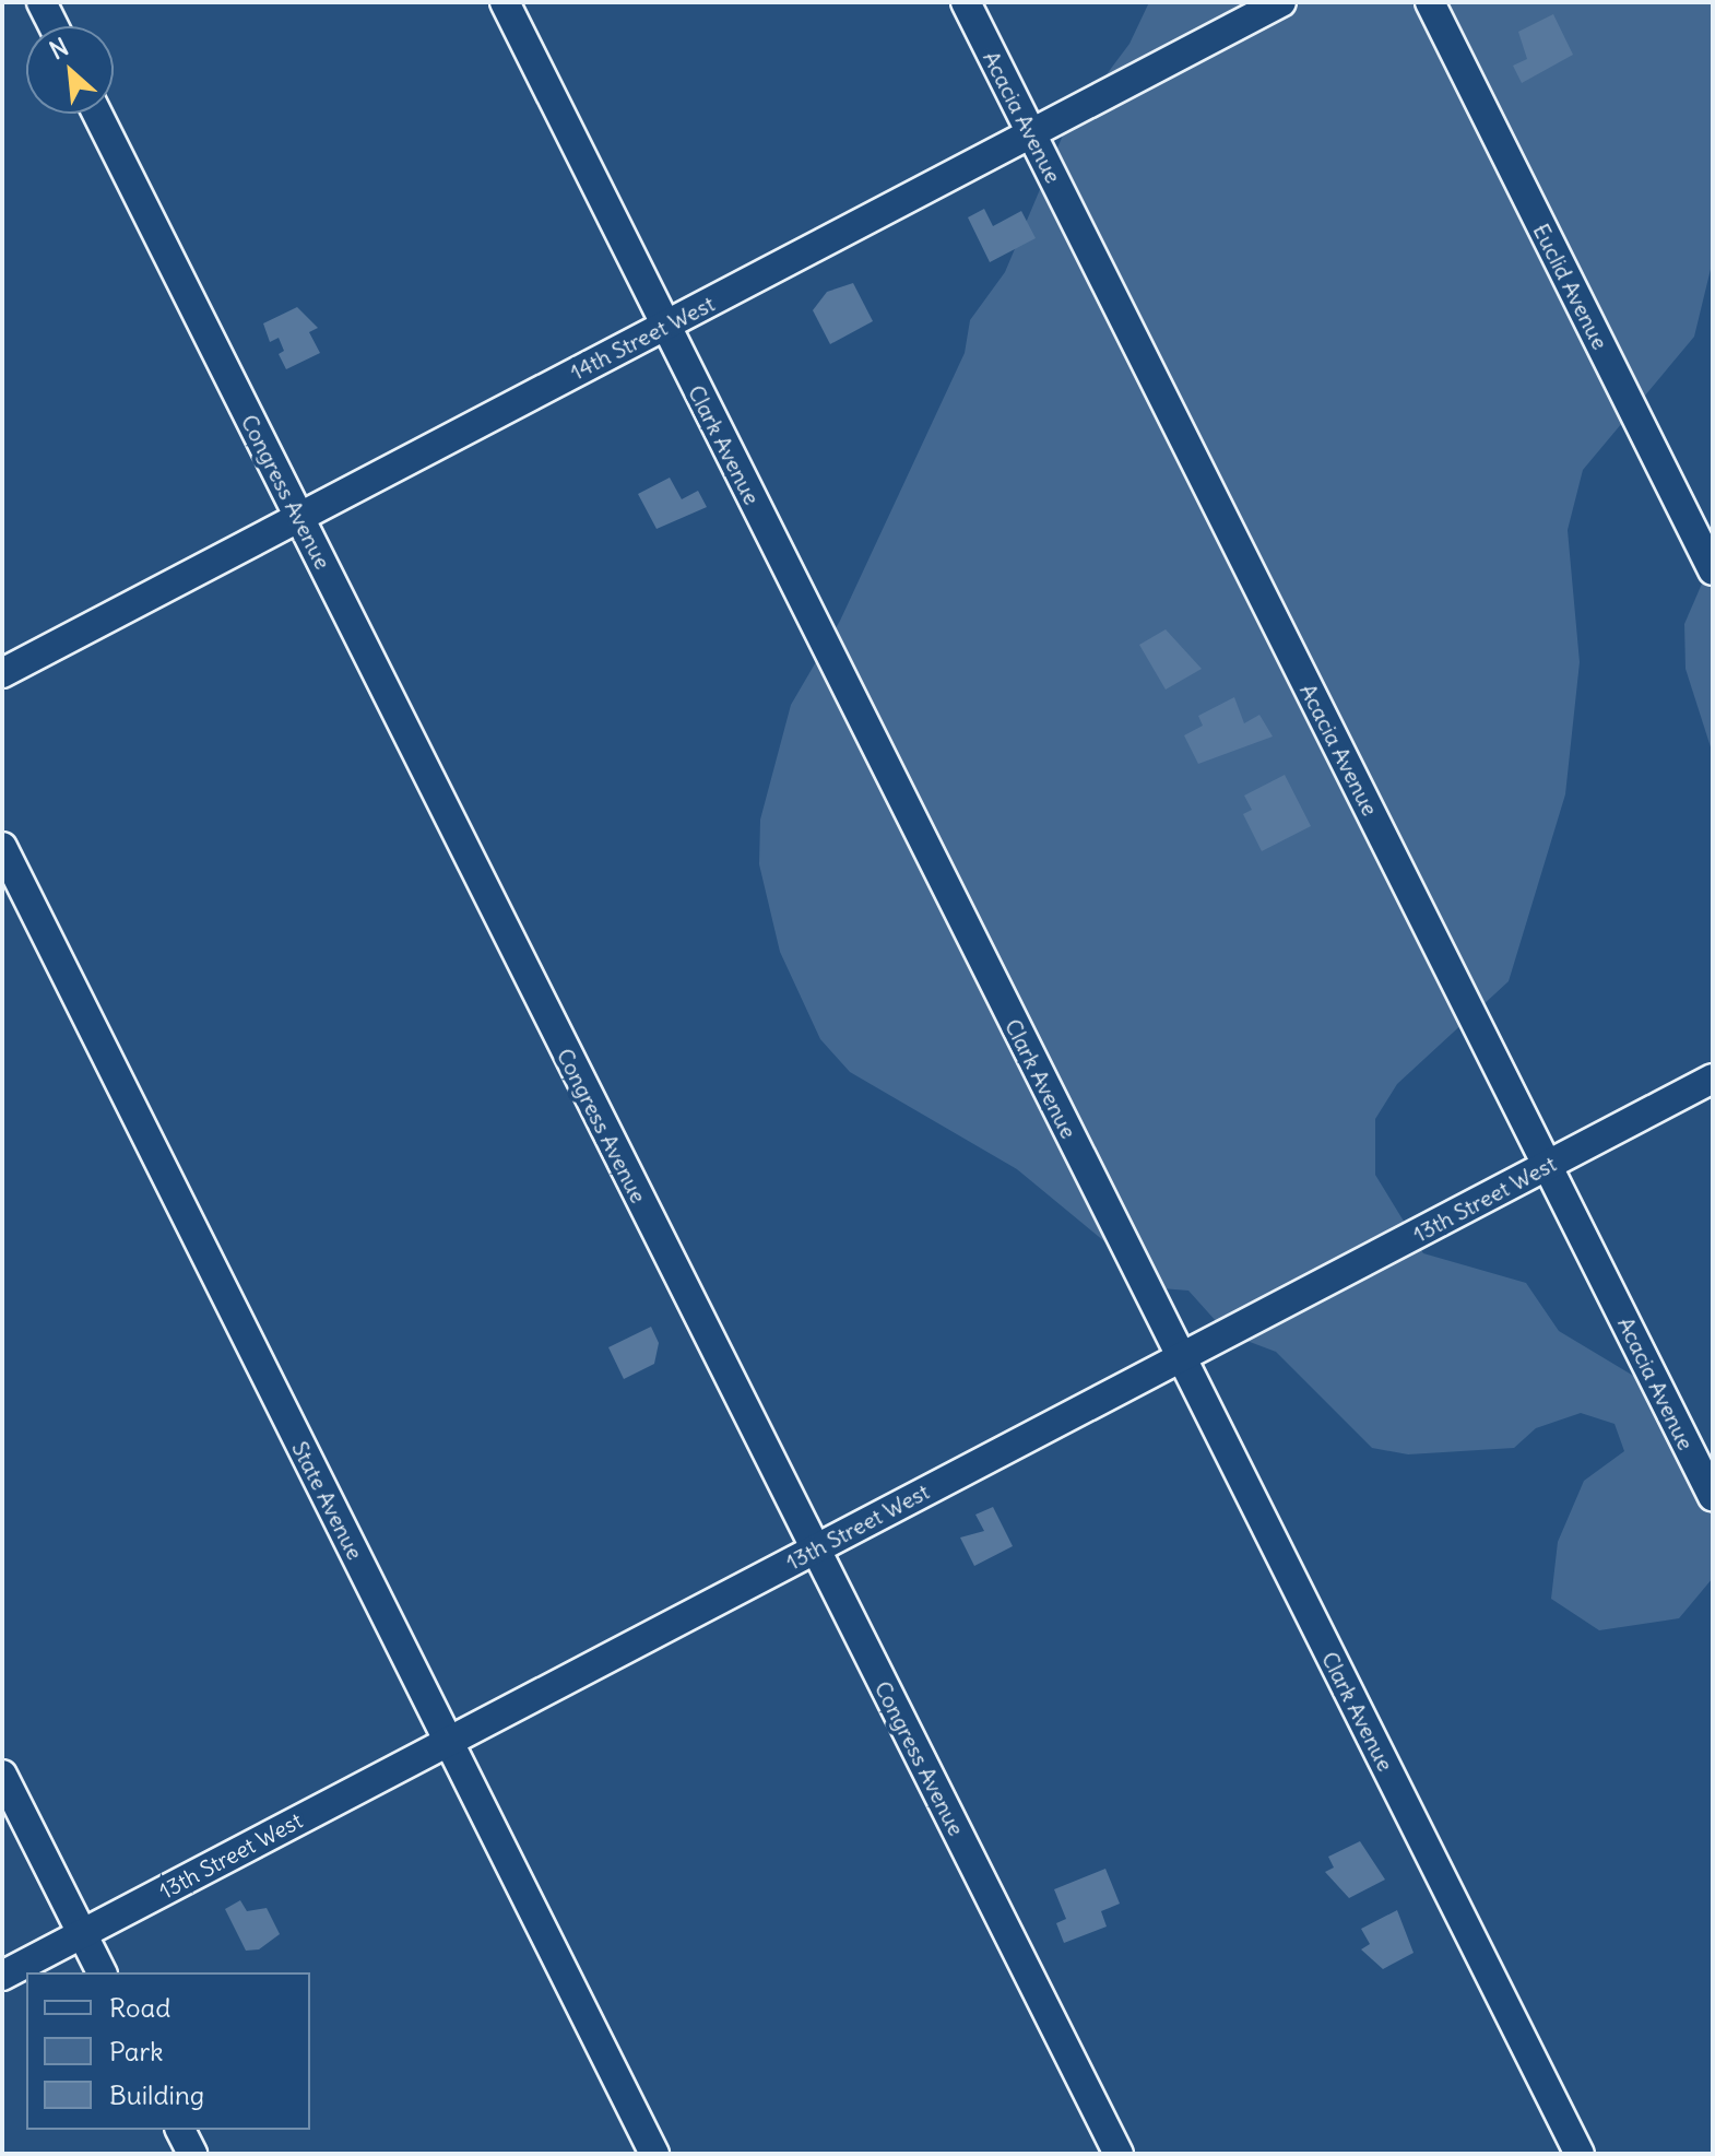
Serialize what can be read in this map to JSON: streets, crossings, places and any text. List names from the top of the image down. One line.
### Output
{"streets":{"street":["Acacia Avenue","Euclid Avenue","14th Street West","Clark Avenue","Congress Avenue","13th Street West","State Avenue"]},"crossings":[["Acacia Avenue","14th Street West"],["Acacia Avenue","13th Street West"],["14th Street West","Clark Avenue"],["14th Street West","Congress Avenue"],["Clark Avenue","13th Street West"],["Congress Avenue","13th Street West"],["13th Street West","State Avenue"]],"legend":["Road","Park","Building"],"north":"top left"}
